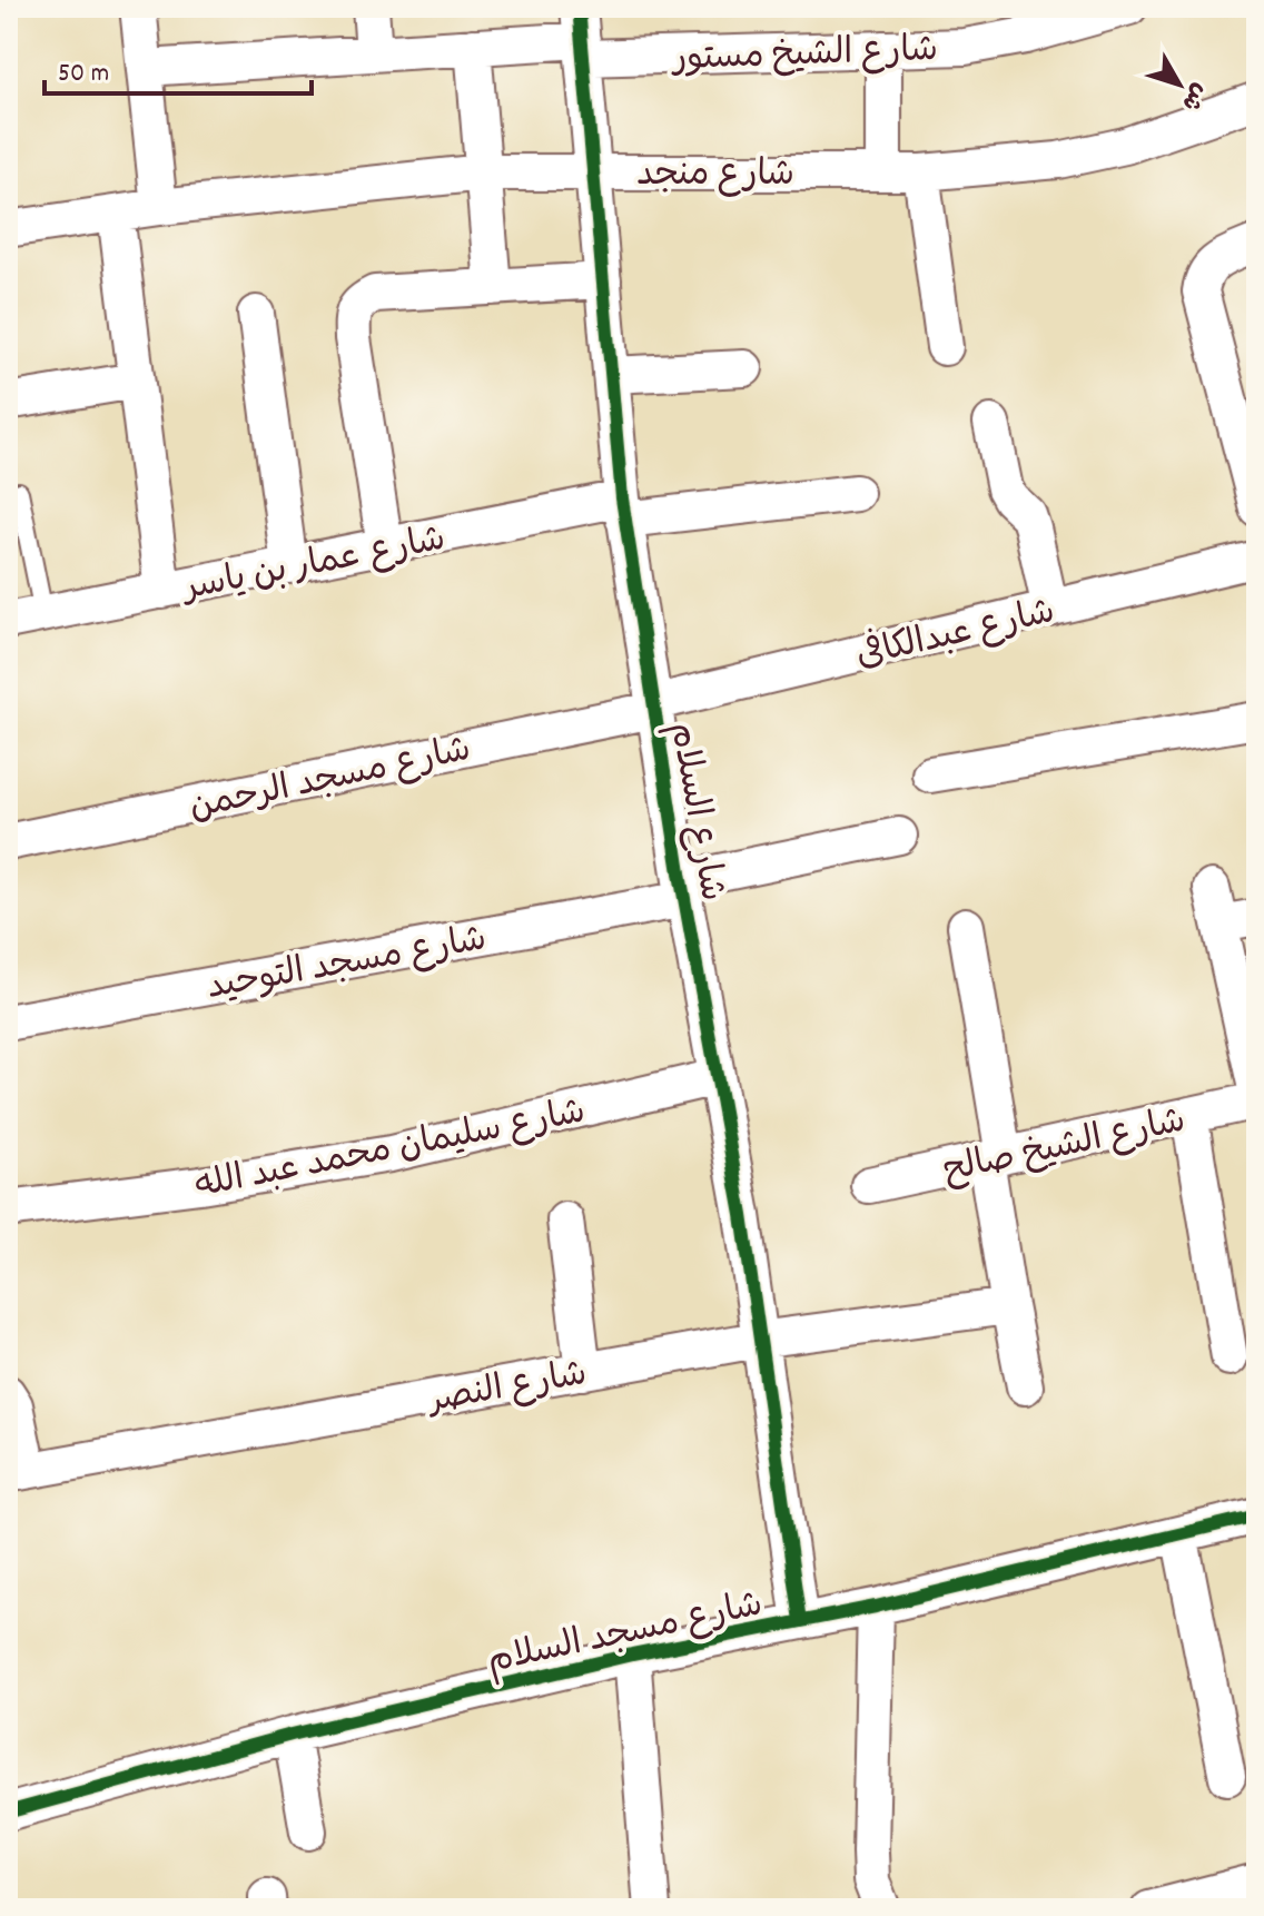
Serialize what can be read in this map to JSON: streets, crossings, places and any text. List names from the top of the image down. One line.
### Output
{"streets":{"street":["شارع الشيخ مستور","شارع منجد","شارع عمار بن ياسر","شارع عبدالكافى","شارع مسجد الرحمن","شارع السلام","شارع مسجد التوحيد","شارع الشيخ صالح","شارع سليمان محمد عبد الله","شارع النصر","شارع مسجد السلام"]},"crossings":[["شارع الشيخ مستور","شارع السلام"],["شارع منجد","شارع السلام"],["شارع عمار بن ياسر","شارع السلام"],["شارع عبدالكافى","شارع مسجد الرحمن"],["شارع عبدالكافى","شارع السلام"],["شارع مسجد الرحمن","شارع السلام"],["شارع السلام","شارع مسجد التوحيد"],["شارع السلام","شارع سليمان محمد عبد الله"],["شارع السلام","شارع النصر"],["شارع السلام","شارع مسجد السلام"]],"scale_bar":"50 m","north":"bottom right"}
